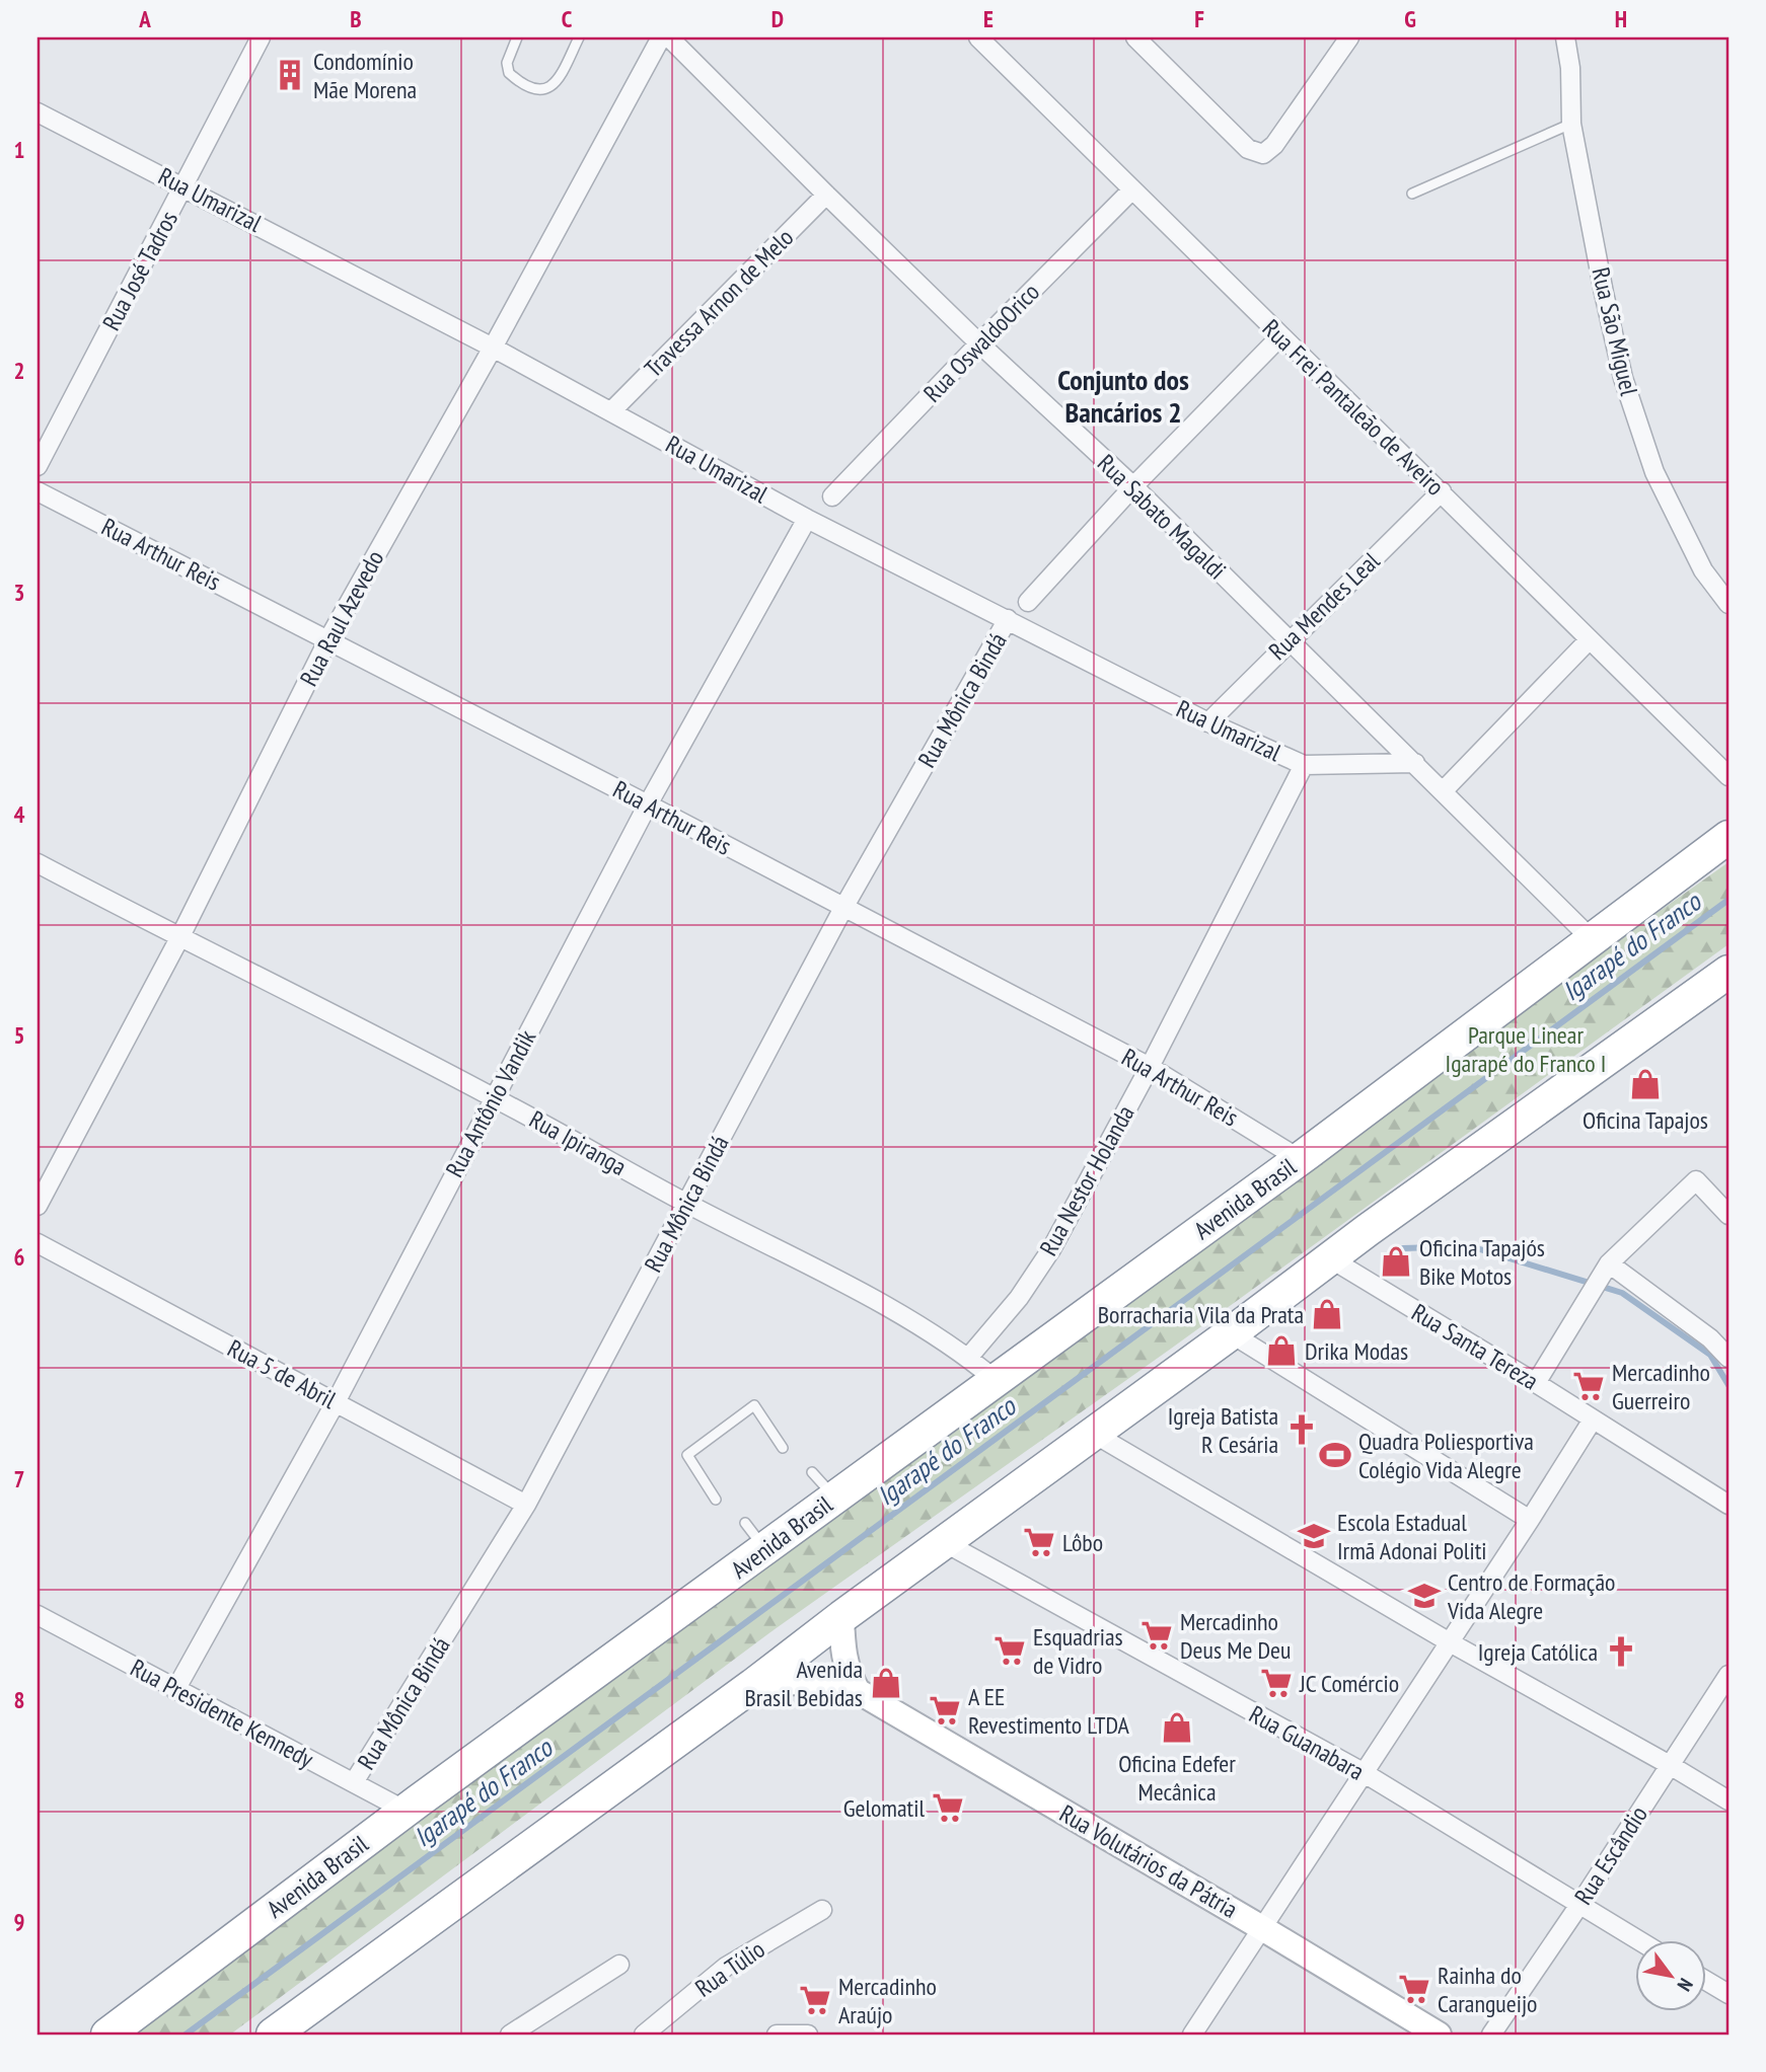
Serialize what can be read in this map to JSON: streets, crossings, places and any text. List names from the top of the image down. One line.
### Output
{"streets":{"highway":["Avenida Brasil"],"street":["Rua Umarizal","Rua José Tadros","Travessa Arnon de Melo","Rua São Miguel","Rua OswaldoOrico","Rua Frei Pantaleão de Aveiro","Rua Sabato Magaldi","Rua Arthur Reis","Rua Mendes Leal","Rua Raul Azevedo","Rua Mônica Bindá","Rua Antônio Vandik","Rua Ipiranga","Rua Nestor Holanda","Rua Santa Tereza","Rua 5 de Abril","Rua Presidente Kennedy","Rua Guanabara","Rua Escândio","Rua Volutários da Pátria","Rua Túlio"]},"crossings":[["Rua Umarizal","Rua José Tadros"],["Rua Umarizal","Travessa Arnon de Melo"],["Rua Umarizal","Rua Sabato Magaldi"],["Rua Umarizal","Rua Mendes Leal"],["Rua Umarizal","Rua Raul Azevedo"],["Rua Umarizal","Rua Mônica Bindá"],["Rua Umarizal","Rua Antônio Vandik"],["Rua Umarizal","Rua Nestor Holanda"],["Travessa Arnon de Melo","Rua Sabato Magaldi"],["Rua OswaldoOrico","Rua Frei Pantaleão de Aveiro"],["Rua OswaldoOrico","Rua Sabato Magaldi"],["Rua Frei Pantaleão de Aveiro","Rua Mendes Leal"],["Rua Sabato Magaldi","Rua Mendes Leal"],["Rua Sabato Magaldi","Avenida Brasil"],["Rua Arthur Reis","Rua Raul Azevedo"],["Rua Arthur Reis","Rua Mônica Bindá"],["Rua Arthur Reis","Rua Antônio Vandik"],["Rua Arthur Reis","Rua Nestor Holanda"],["Rua Arthur Reis","Avenida Brasil"],["Rua Raul Azevedo","Rua Ipiranga"],["Rua Mônica Bindá","Rua Ipiranga"],["Rua Mônica Bindá","Rua 5 de Abril"],["Rua Mônica Bindá","Rua Presidente Kennedy"],["Rua Antônio Vandik","Rua Ipiranga"],["Rua Antônio Vandik","Rua 5 de Abril"],["Rua Antônio Vandik","Rua Presidente Kennedy"],["Rua Ipiranga","Rua Nestor Holanda"],["Rua Ipiranga","Avenida Brasil"],["Avenida Brasil","Rua Presidente Kennedy"],["Rua Guanabara","Rua Escândio"]],"districts":["Conjunto dos Bancários 2"],"water":["Igarapé do Franco"],"parks":["Parque Linear Igarapé do Franco I"],"places":{"building":["Condomínio Mãe Morena"],"shop":["Oficina Tapajos","Oficina Tapajós Bike Motos","Borracharia Vila da Prata","Drika Modas","Avenida Brasil Bebidas","Oficina Edefer Mecânica"],"supermarket":["Mercadinho Guerreiro","Lôbo","Mercadinho Deus Me Deu","Esquadrias de Vidro","JC Comércio","A EE Revestimento LTDA","Gelomatil","Rainha do Carangueijo","Mercadinho Araújo"],"church":["Igreja Batista R Cesária","Igreja Católica"],"sports":["Quadra Poliesportiva Colégio Vida Alegre"],"school or university":["Escola Estadual Irmã Adonai Politi","Centro de Formação Vida Alegre"]},"north":"bottom right","grid":{"columns":["A","B","C","D","E","F","G","H"],"rows":["1","2","3","4","5","6","7","8","9"]}}
